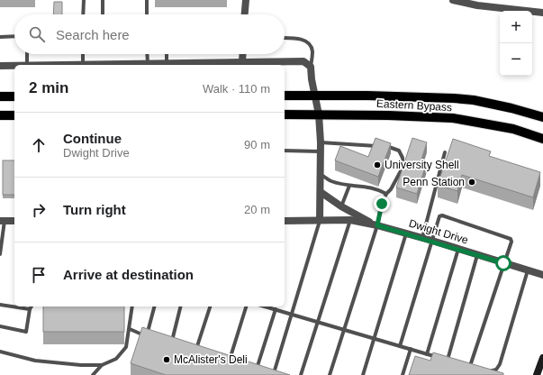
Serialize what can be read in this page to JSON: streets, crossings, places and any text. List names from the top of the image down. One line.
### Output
{"streets":{"main road":["Eastern Bypass"],"street":["Dwight Drive"]},"places":["University Shell","Penn Station","McAlister's Deli"],"page":{"map_buttons":["+","−"],"search":"Search here","heading":["2 min","Walk · 110 m"],"list":[["Continue","Dwight Drive","90 m"],["Turn right","20 m"],"Arrive at destination"]}}
